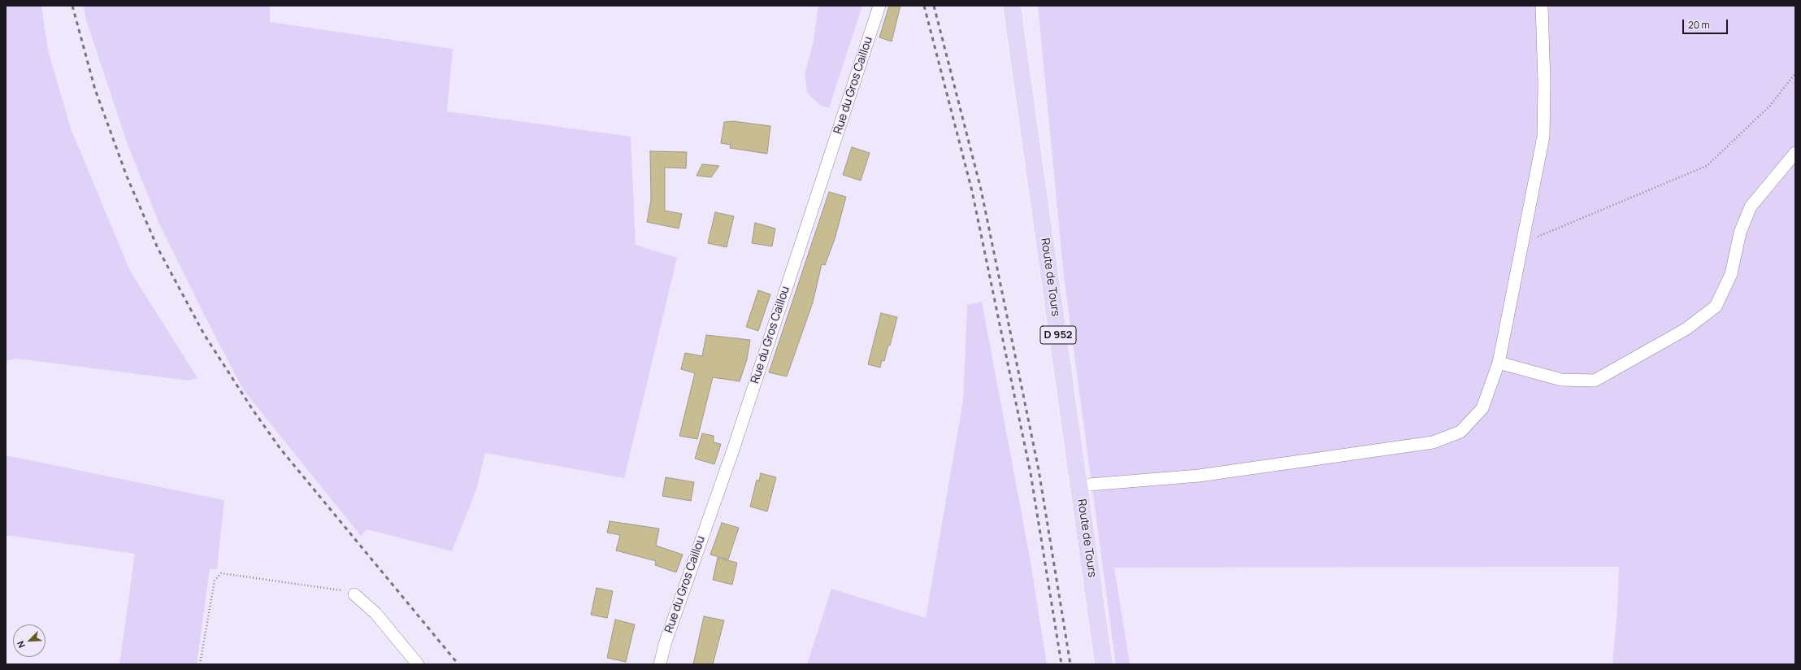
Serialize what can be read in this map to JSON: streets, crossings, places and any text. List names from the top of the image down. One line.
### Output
{"streets":{"main road":["Route de Tours","D 952"],"street":["Rue du Gros Caillou"]},"scale_bar":"20 m","north":"bottom left"}
